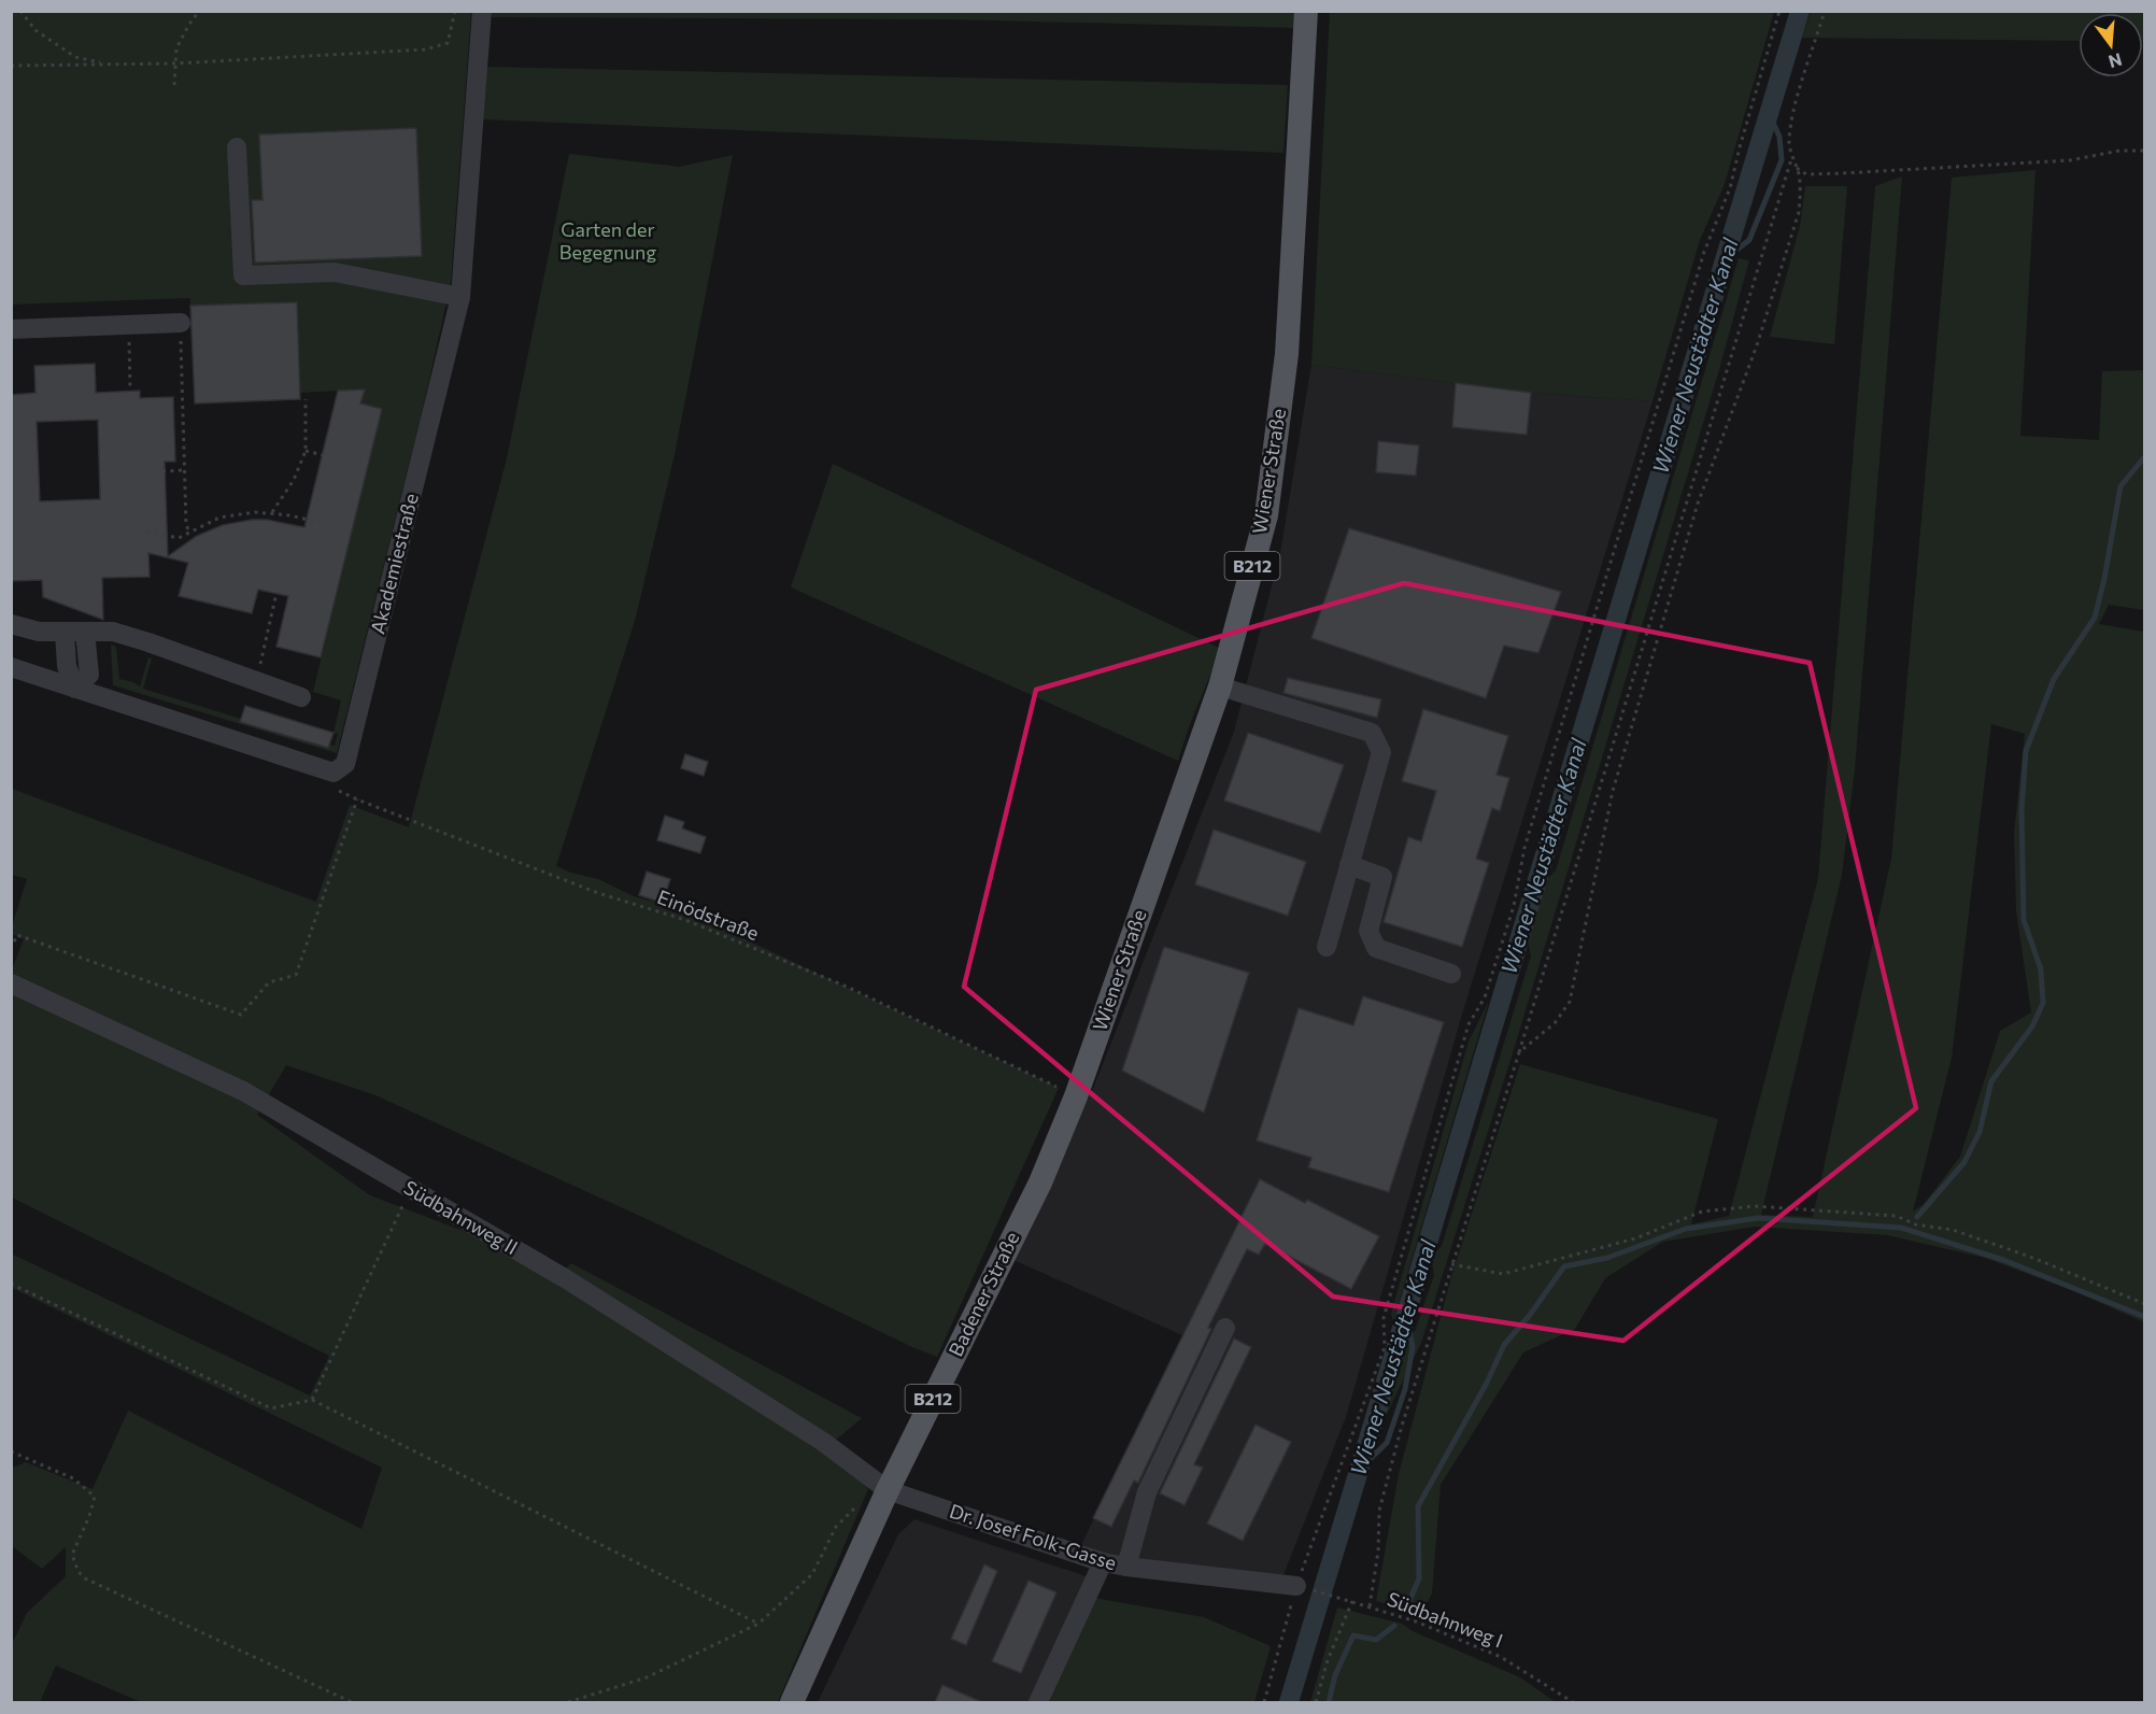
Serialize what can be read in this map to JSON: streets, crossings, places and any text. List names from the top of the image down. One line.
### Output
{"streets":{"main road":["Wiener Straße","B212","Badener Straße"],"street":["Akademiestraße","Südbahnweg II","Dr. Josef Folk-Gasse"],"path":["Einödstraße","Südbahnweg I"]},"crossings":[["Wiener Straße","Einödstraße"],["Wiener Straße","Badener Straße"],["Akademiestraße","Einödstraße"],["Einödstraße","Badener Straße"],["Südbahnweg II","Badener Straße"],["Südbahnweg II","Dr. Josef Folk-Gasse"],["Badener Straße","Dr. Josef Folk-Gasse"],["Dr. Josef Folk-Gasse","Südbahnweg I"]],"water":["Wiener Neustädter Kanal"],"parks":["Garten der Begegnung"],"north":"bottom"}
